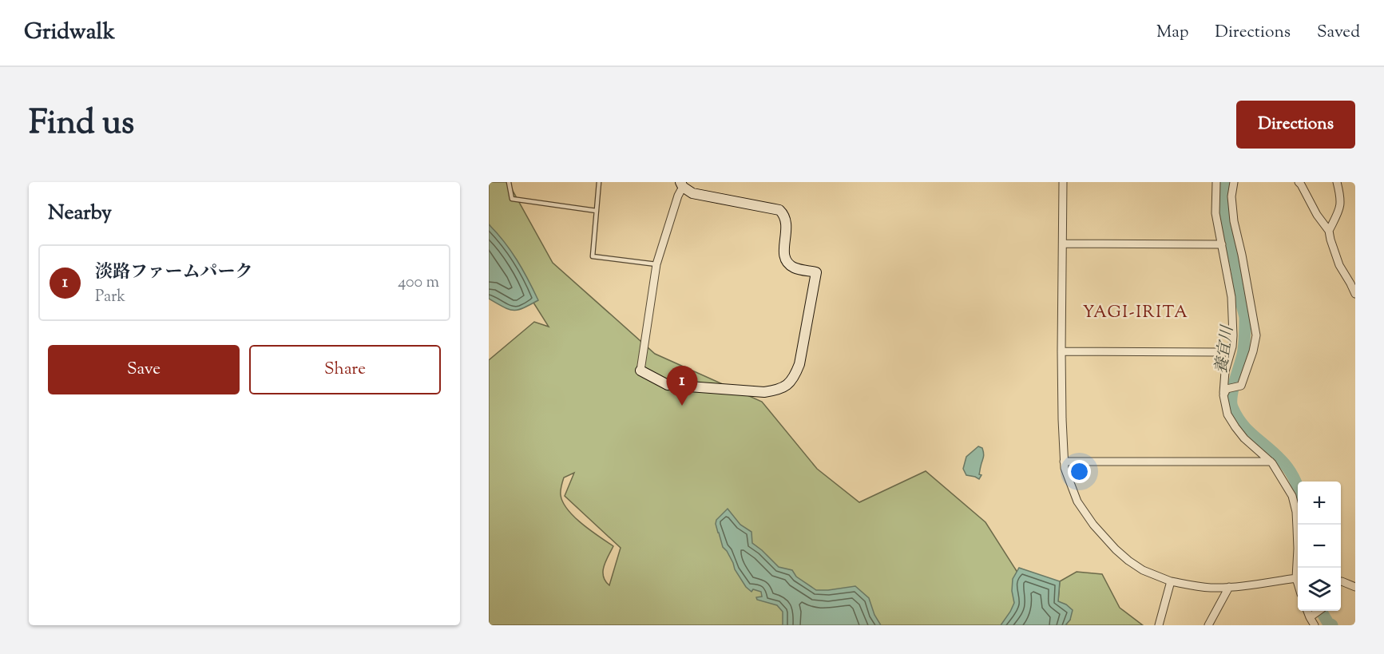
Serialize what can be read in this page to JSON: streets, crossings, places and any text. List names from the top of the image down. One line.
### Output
{"districts":["YAGI-IRITA"],"water":["養宜川"],"page":{"header":"Gridwalk","nav":["Map","Directions","Saved"],"title":"Find us","buttons":["Directions",["Save","Share"]],"heading":"Nearby","list":[{"mark":"1","name":"淡路ファームパーク","note":"Park","value":"400 m"}],"pins":"1","map_buttons":["+","−"]}}
